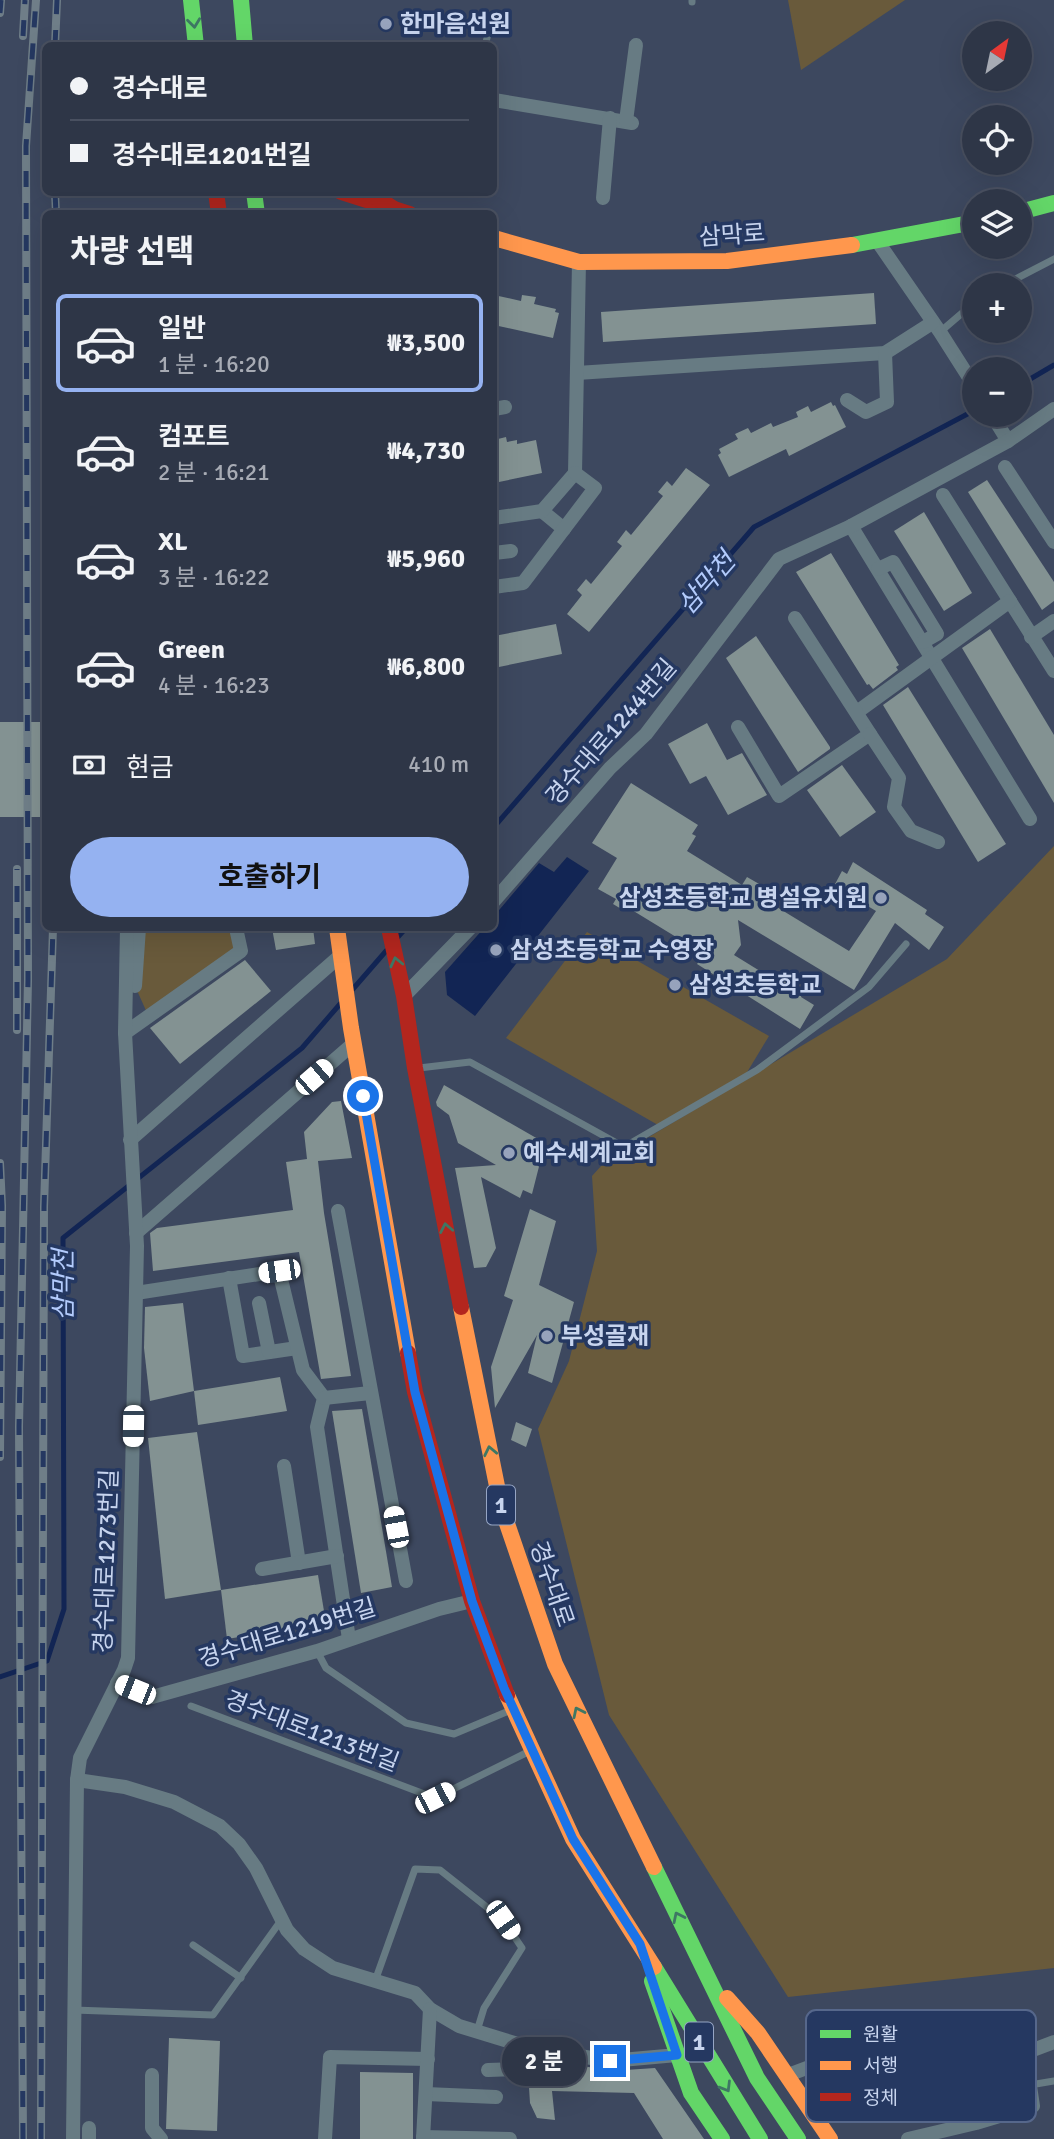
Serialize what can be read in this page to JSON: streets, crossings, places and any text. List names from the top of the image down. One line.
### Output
{"streets":{"main road":["삼막로","1","경수대로"],"street":["경수대로1244번길","경수대로1273번길","경수대로1219번길"],"lane":["경수대로1213번길"]},"crossings":[["1","경수대로"],["1","경수대로1219번길"],["1","경수대로1213번길"],["경수대로1273번길","경수대로1219번길"]],"water":["삼막천"],"places":["한마음선원","삼성초등학교 병설유치원","삼성초등학교 수영장","삼성초등학교","예수세계교회","부성골재"],"legend":["원활","서행","정체"],"north":"top right","page":{"map_buttons":["+","−"],"banner":["경수대로","경수대로1201번길"],"heading":"차량 선택","list":[{"name":"일반","note":"1 분 · 16:20","value":"₩3,500"},{"name":"컴포트","note":"2 분 · 16:21","value":"₩4,730"},{"name":"XL","note":"3 분 · 16:22","value":"₩5,960"},{"name":"Green","note":"4 분 · 16:23","value":"₩6,800"}],"pay":["현금","410 m"],"buttons":"호출하기","bubble":"2 분"}}
